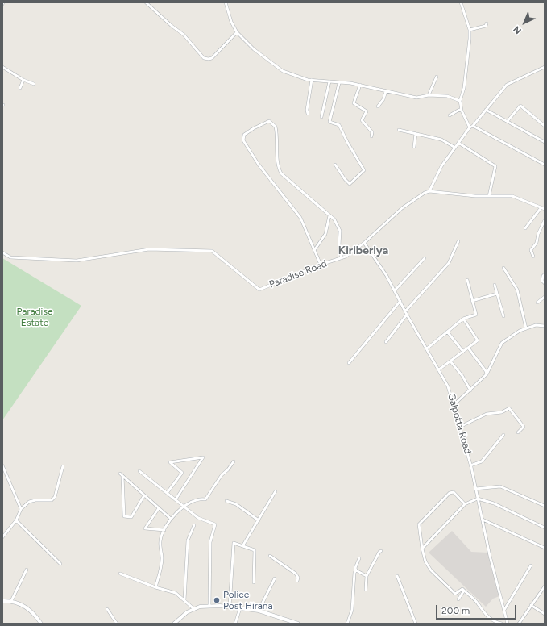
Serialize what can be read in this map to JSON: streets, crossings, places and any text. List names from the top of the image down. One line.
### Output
{"streets":{"street":["Paradise Road","Galpotta Road"]},"crossings":[["Paradise Road","Galpotta Road"]],"districts":["Kiriberiya"],"parks":["Paradise Estate"],"places":["Police Post Hirana"],"scale_bar":"200 m","north":"bottom left"}
